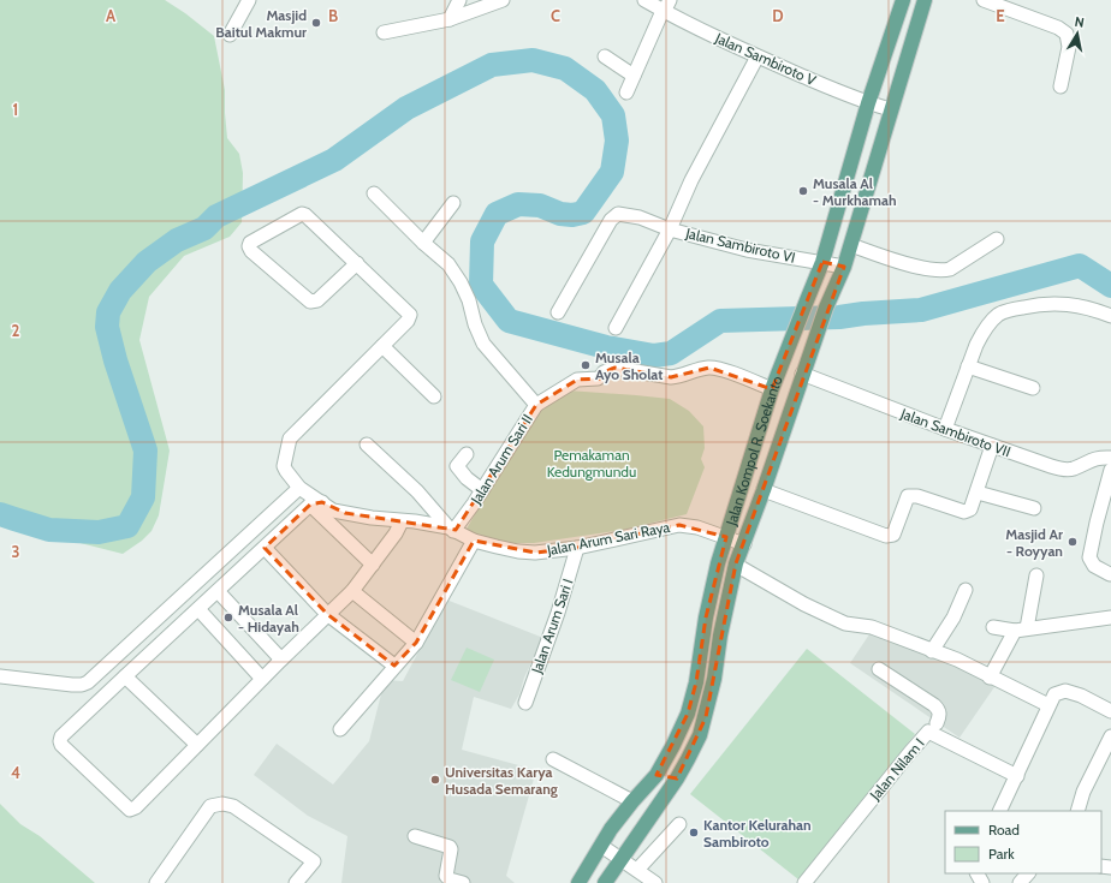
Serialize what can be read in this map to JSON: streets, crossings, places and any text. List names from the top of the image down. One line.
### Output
{"streets":{"main road":["Jalan Kompol R. Soekanto"],"street":["Jalan Sambiroto V","Jalan Sambiroto VI","Jalan Sambiroto VII","Jalan Arum Sari II","Jalan Arum Sari Raya","Jalan Arum Sari I","Jalan Nilam I"]},"crossings":[["Jalan Sambiroto V","Jalan Kompol R. Soekanto"],["Jalan Sambiroto VI","Jalan Kompol R. Soekanto"],["Jalan Sambiroto VII","Jalan Kompol R. Soekanto"],["Jalan Kompol R. Soekanto","Jalan Arum Sari II"],["Jalan Kompol R. Soekanto","Jalan Arum Sari Raya"],["Jalan Arum Sari II","Jalan Arum Sari Raya"],["Jalan Arum Sari Raya","Jalan Arum Sari I"]],"parks":["Pemakaman Kedungmundu"],"places":["Masjid Baitul Makmur","Musala Al - Murkhamah","Musala Ayo Sholat","Masjid Ar - Royyan","Musala Al - Hidayah","Universitas Karya Husada Semarang","Kantor Kelurahan Sambiroto"],"legend":["Road","Park"],"north":"top","grid":{"columns":["A","B","C","D","E"],"rows":["1","2","3","4"]}}
